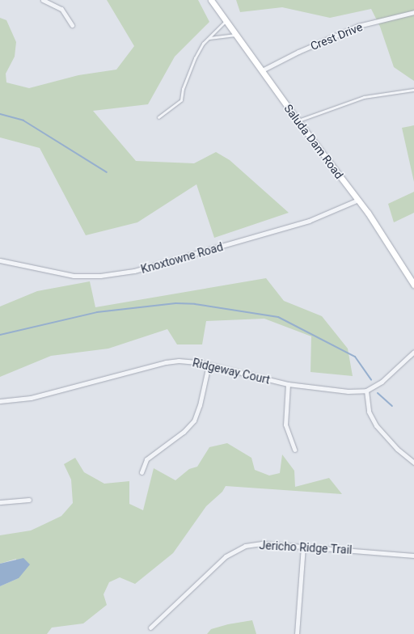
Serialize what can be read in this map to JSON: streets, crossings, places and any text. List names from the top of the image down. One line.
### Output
{"streets":{"street":["Crest Drive","Saluda Dam Road","Knoxtowne Road","Ridgeway Court","Jericho Ridge Trail"]},"crossings":[["Crest Drive","Saluda Dam Road"],["Saluda Dam Road","Knoxtowne Road"]]}
